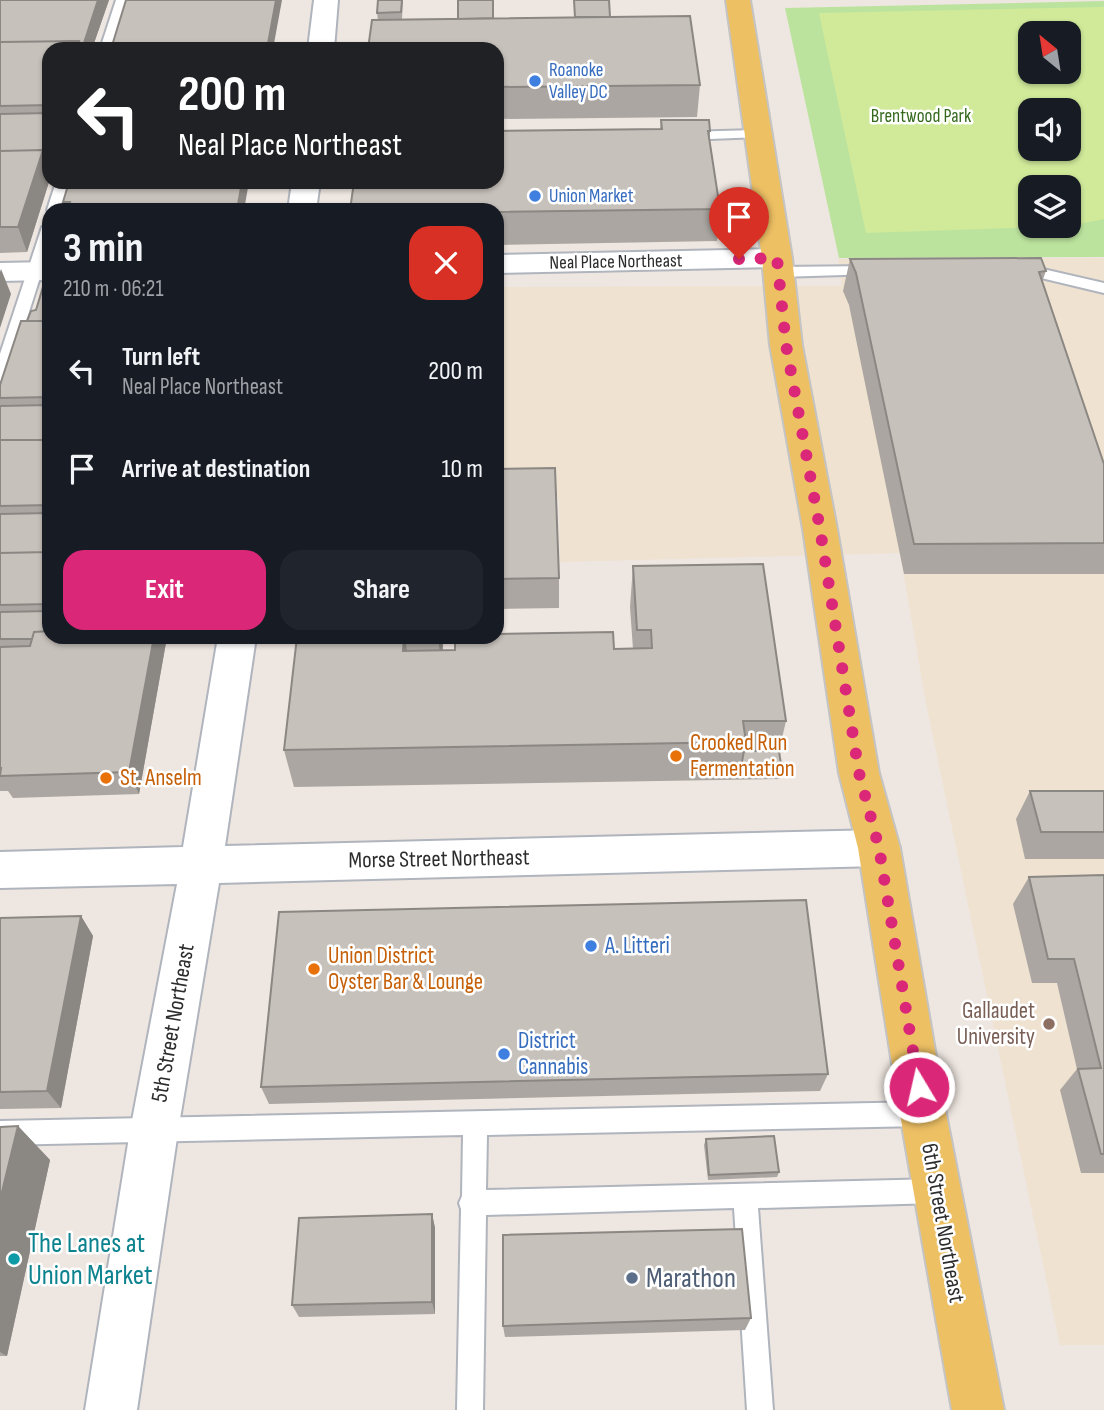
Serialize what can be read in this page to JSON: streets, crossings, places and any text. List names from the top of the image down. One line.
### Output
{"streets":{"main road":["6th Street Northeast"],"street":["Neal Place Northeast","Morse Street Northeast","5th Street Northeast"]},"crossings":[["Neal Place Northeast","6th Street Northeast"],["Morse Street Northeast","5th Street Northeast"],["Morse Street Northeast","6th Street Northeast"]],"parks":["Brentwood Park"],"places":["Roanoke Valley DC","Union Market","Crooked Run Fermentation","St. Anselm","A. Litteri","Union District Oyster Bar & Lounge","Gallaudet University","District Cannabis","The Lanes at Union Market","Marathon"],"north":"top left","page":{"turn":["200 m","Neal Place Northeast"],"heading":["3 min","210 m · 06:21"],"list":[{"name":"Turn left","note":"Neal Place Northeast","value":"200 m"},{"name":"Arrive at destination","value":"10 m"}],"buttons":["Exit","Share"]}}
